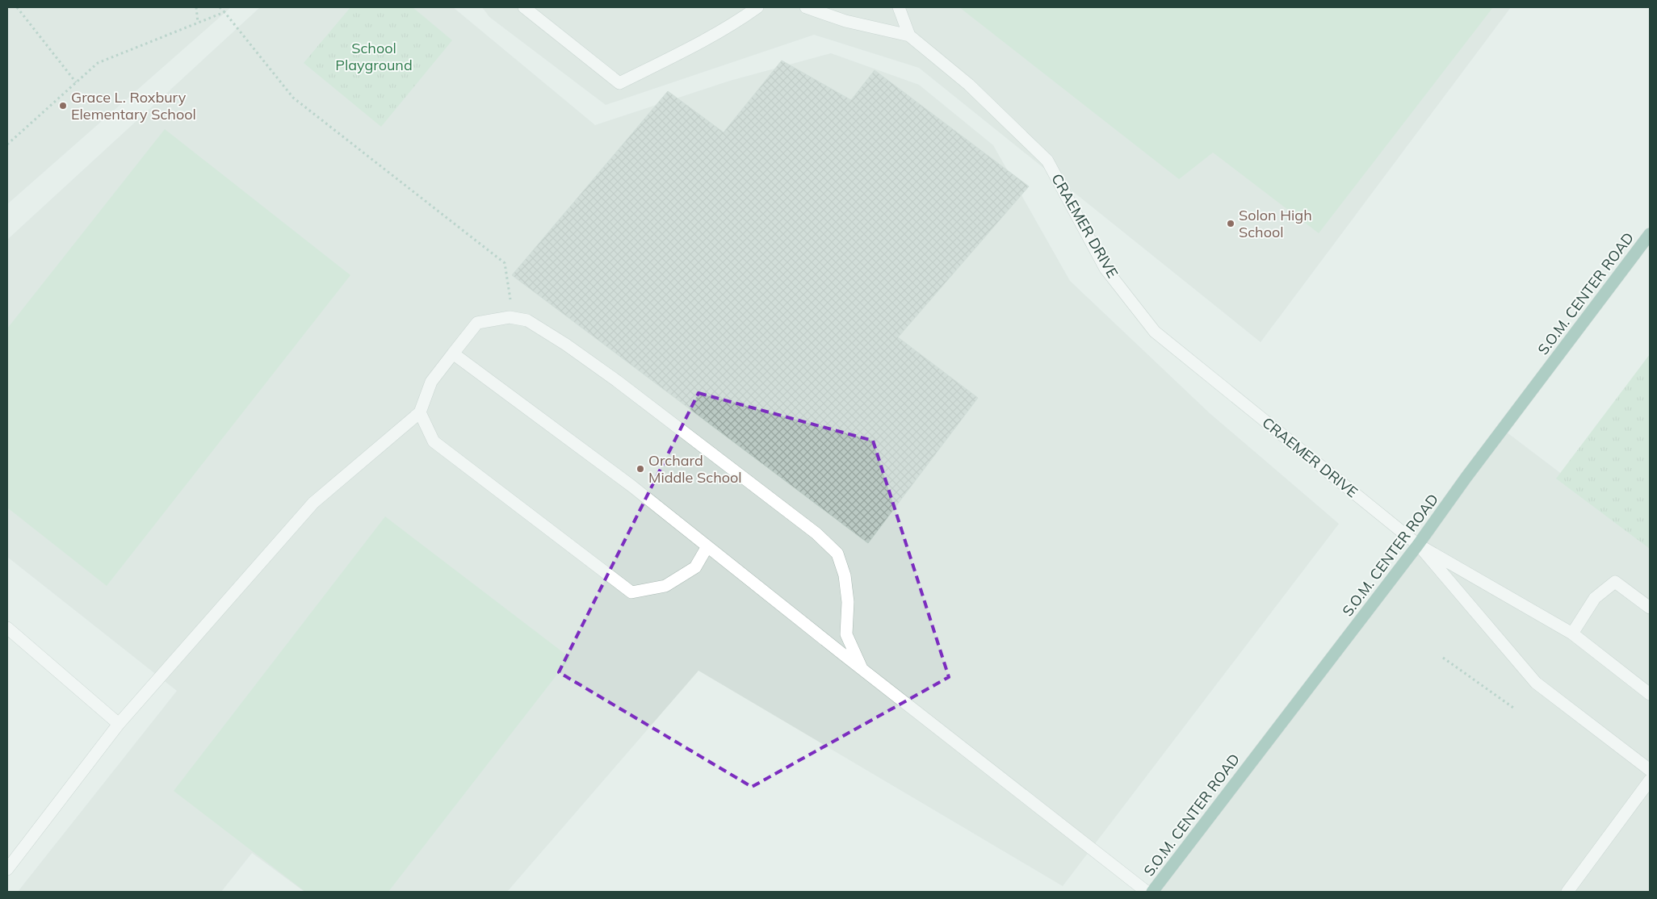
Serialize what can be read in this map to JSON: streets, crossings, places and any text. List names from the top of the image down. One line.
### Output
{"streets":{"main road":["S.O.M. CENTER ROAD"],"lane":["CRAEMER DRIVE"]},"crossings":[["CRAEMER DRIVE","S.O.M. CENTER ROAD"]],"parks":["School Playground"],"places":["Grace L. Roxbury Elementary School","Solon High School","Orchard Middle School"]}
